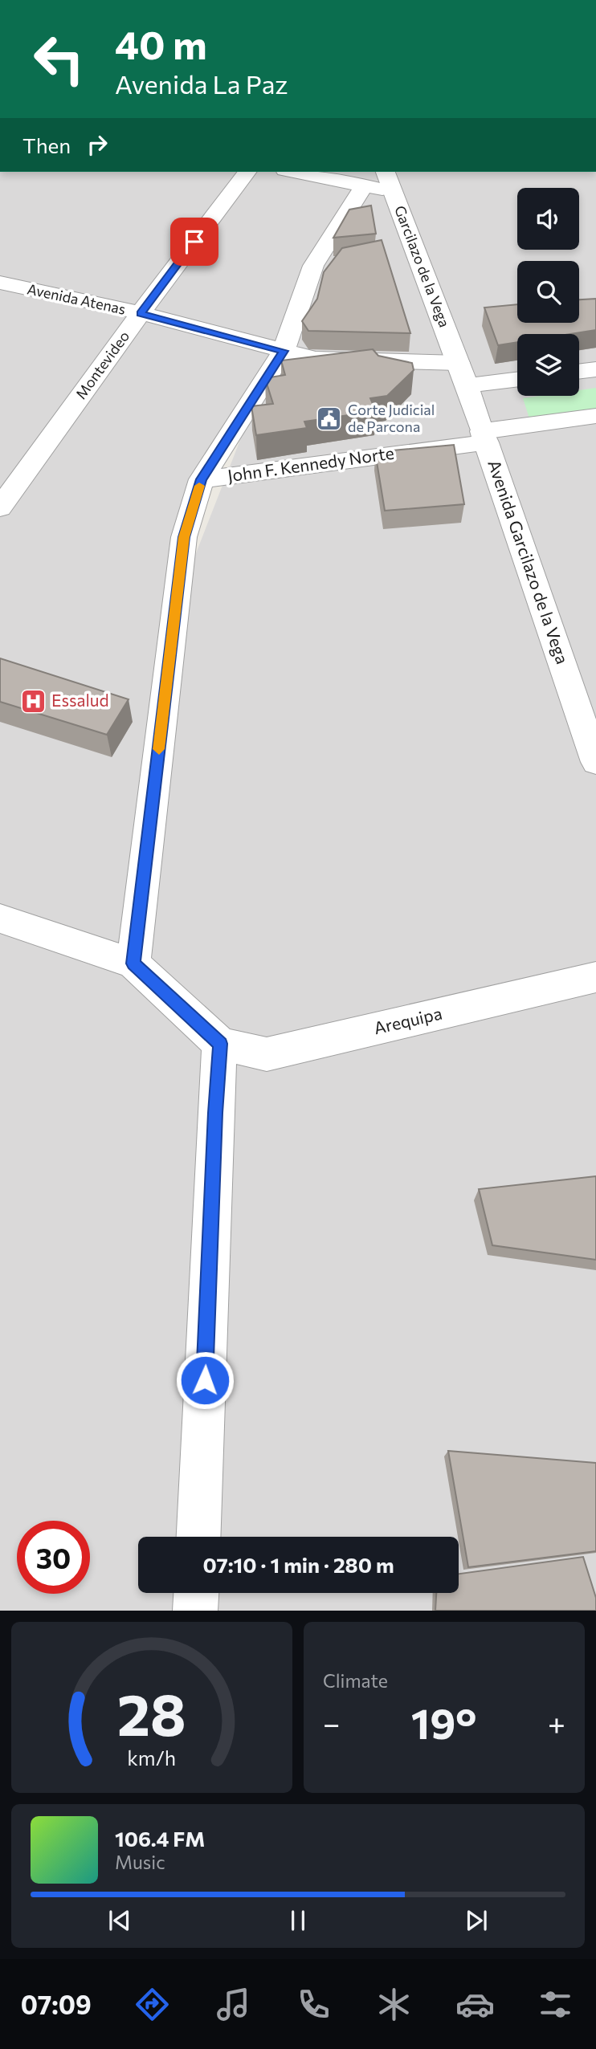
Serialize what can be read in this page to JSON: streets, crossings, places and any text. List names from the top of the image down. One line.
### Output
{"streets":{"street":["Garcilazo de la Vega","Avenida Atenas","Montevideo","John F. Kennedy Norte","Avenida Garcilazo de la Vega","Arequipa"]},"crossings":[["Garcilazo de la Vega","Avenida Atenas"],["Garcilazo de la Vega","Avenida Garcilazo de la Vega"],["Avenida Atenas","Montevideo"],["Avenida Atenas","Avenida Garcilazo de la Vega"],["John F. Kennedy Norte","Avenida Garcilazo de la Vega"]],"places":{"public building":["Corte Judicial de Parcona"],"hospital":["Essalud"]},"page":{"turn":["40 m","Avenida La Paz"],"then":"Then","limit":"30","trip":"07:10 · 1 min · 280 m","tile":"Climate","heat":["−","19°","+"],"song":["106.4 FM","Music"],"tabs":"07:09","gauge":["28","km/h"]}}
